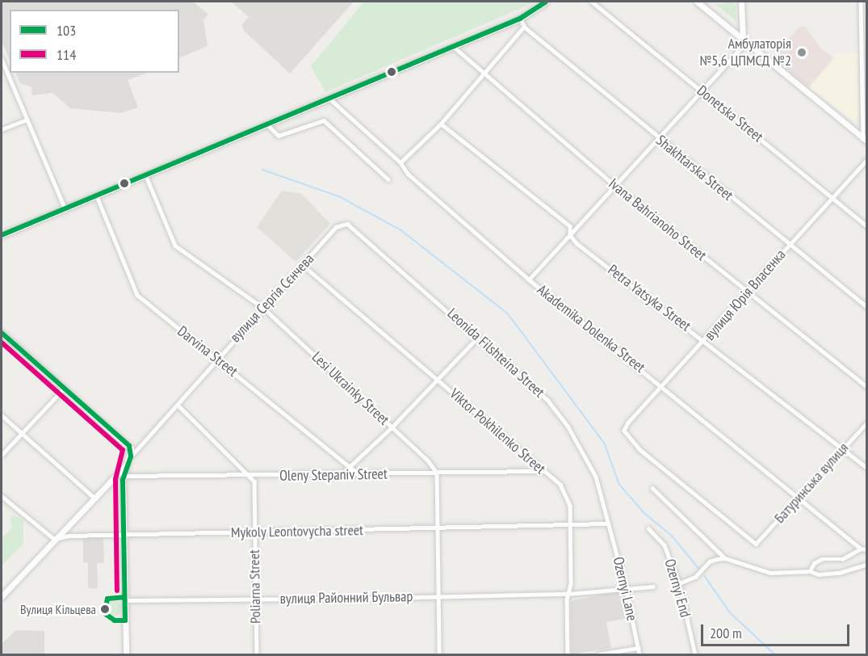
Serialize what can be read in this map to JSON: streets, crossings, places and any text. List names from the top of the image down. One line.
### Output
{"streets":{"street":["Donetska Street","Shakhtarska Street","Ivana Bahrianoho Street","вулиця Юрія Власенка","вулиця Сергія Сєнчева","Petra Yatsyka Street","Akademika Dolenka Street","Darvina Street","Leonida Filshteina Street","Lesi Ukrainky Street","Viktor Pokhilenko Street","Oleny Stepaniv Street","Батуринська вулиця","Mykoly Leontovycha street","Poliarna Street","Ozernyi End","Ozernyi Lane","вулиця Районний Бульвар"]},"crossings":[["Donetska Street","вулиця Юрія Власенка"],["Shakhtarska Street","вулиця Юрія Власенка"],["Ivana Bahrianoho Street","вулиця Юрія Власенка"],["вулиця Юрія Власенка","Petra Yatsyka Street"],["вулиця Юрія Власенка","Akademika Dolenka Street"],["вулиця Юрія Власенка","Батуринська вулиця"],["вулиця Сергія Сєнчева","Darvina Street"],["вулиця Сергія Сєнчева","Leonida Filshteina Street"],["вулиця Сергія Сєнчева","Lesi Ukrainky Street"],["вулиця Сергія Сєнчева","Viktor Pokhilenko Street"],["Petra Yatsyka Street","Батуринська вулиця"],["Akademika Dolenka Street","Батуринська вулиця"],["Darvina Street","Oleny Stepaniv Street"],["Leonida Filshteina Street","Mykoly Leontovycha street"],["Leonida Filshteina Street","Ozernyi Lane"],["Lesi Ukrainky Street","Oleny Stepaniv Street"],["Viktor Pokhilenko Street","Oleny Stepaniv Street"],["Viktor Pokhilenko Street","Mykoly Leontovycha street"],["Viktor Pokhilenko Street","вулиця Районний Бульвар"],["Oleny Stepaniv Street","Poliarna Street"],["Mykoly Leontovycha street","Poliarna Street"],["Mykoly Leontovycha street","Ozernyi Lane"],["Poliarna Street","вулиця Районний Бульвар"],["Ozernyi Lane","вулиця Районний Бульвар"]],"places":["Амбулаторія №5,6 ЦПМСД №2","Вулиця Кільцева"],"lines":["transit line 103","transit line 114"],"legend":["103","114"],"scale_bar":"200 m"}
